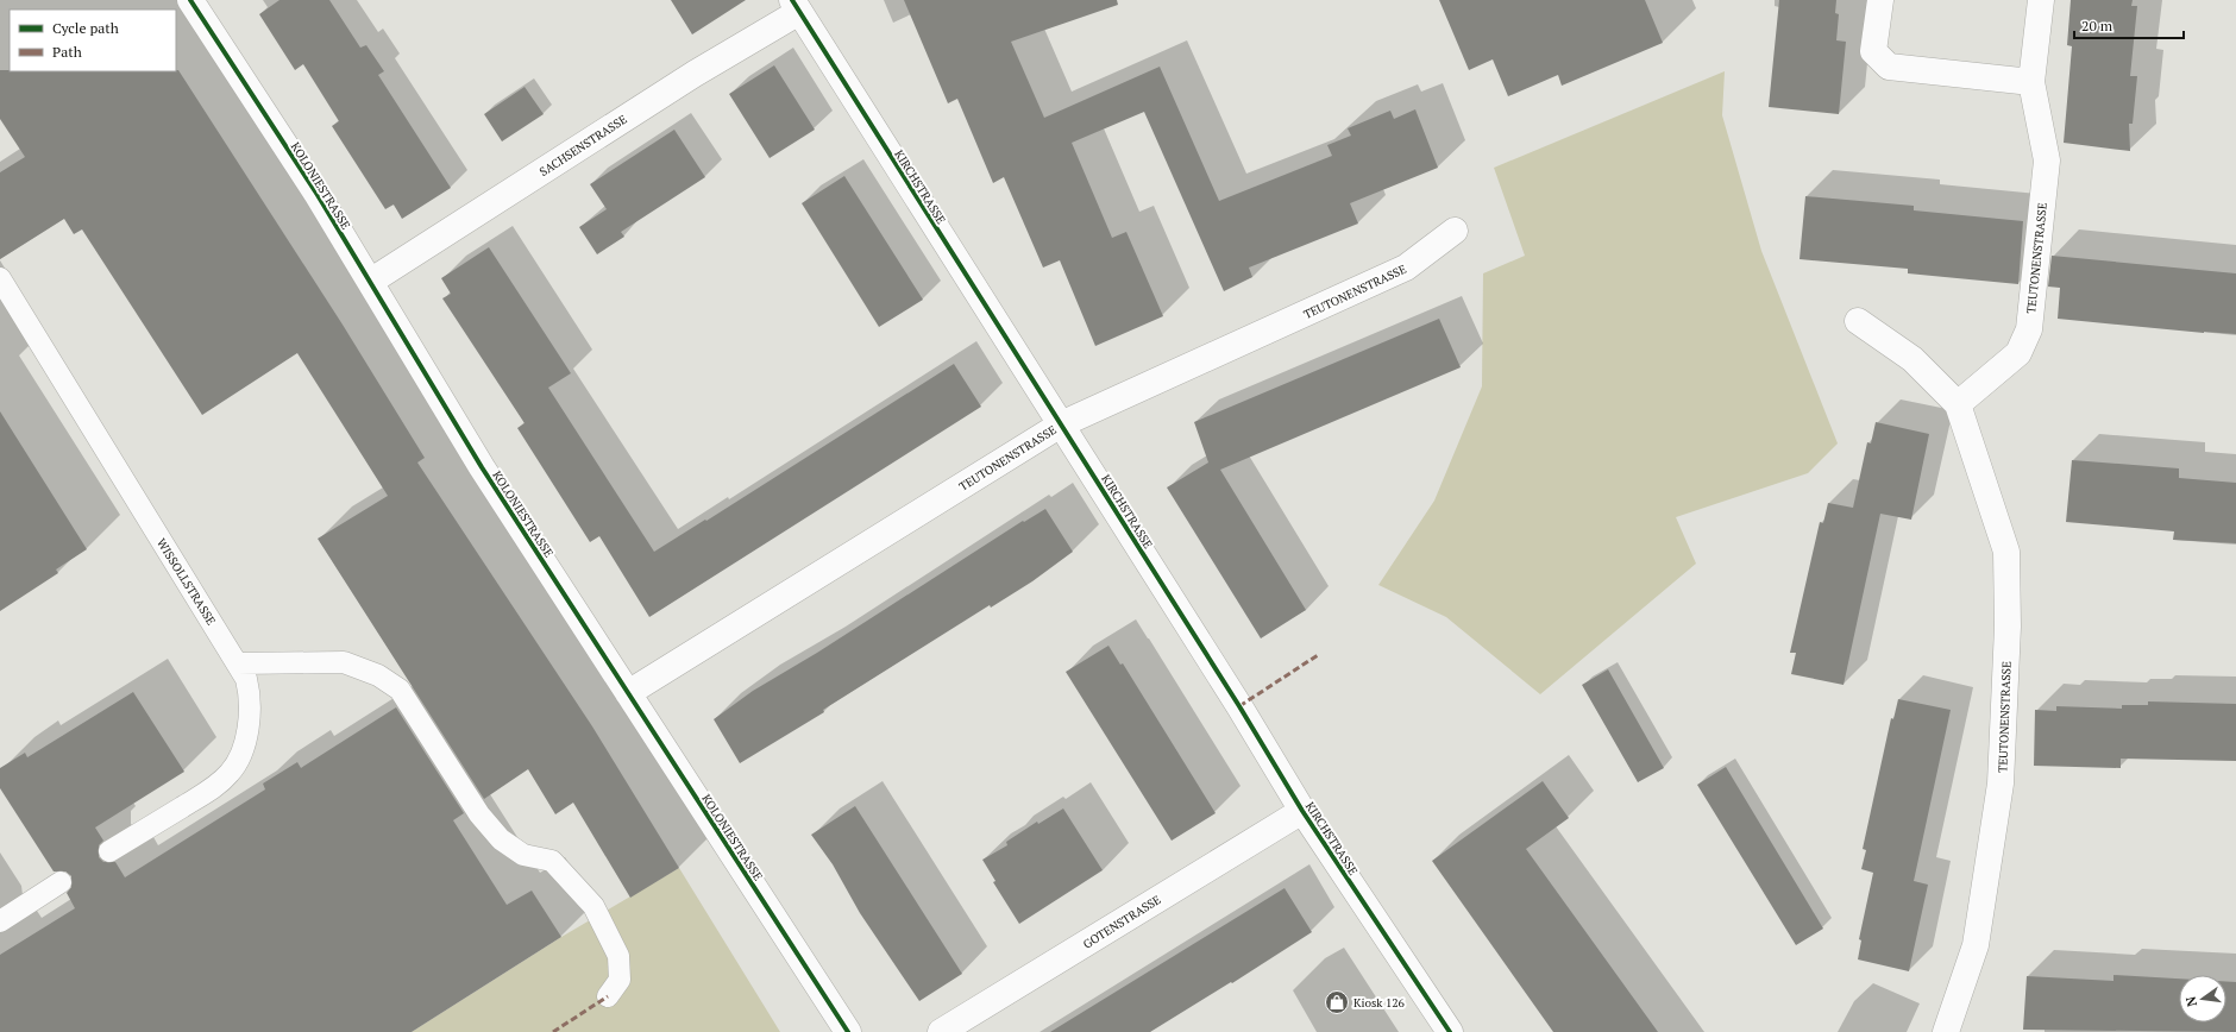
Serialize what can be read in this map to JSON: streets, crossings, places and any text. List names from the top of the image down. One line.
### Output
{"streets":{"street":["SACHSENSTRASSE","KOLONIESTRASSE","KIRCHSTRASSE","TEUTONENSTRASSE","GOTENSTRASSE"],"lane":["WISSOLLSTRASSE"]},"crossings":[["SACHSENSTRASSE","KOLONIESTRASSE"],["SACHSENSTRASSE","KIRCHSTRASSE"],["KOLONIESTRASSE","TEUTONENSTRASSE"],["KIRCHSTRASSE","TEUTONENSTRASSE"],["KIRCHSTRASSE","GOTENSTRASSE"]],"places":{"shop":["Kiosk 126"]},"legend":["Cycle path","Path"],"scale_bar":"20 m","north":"left"}
